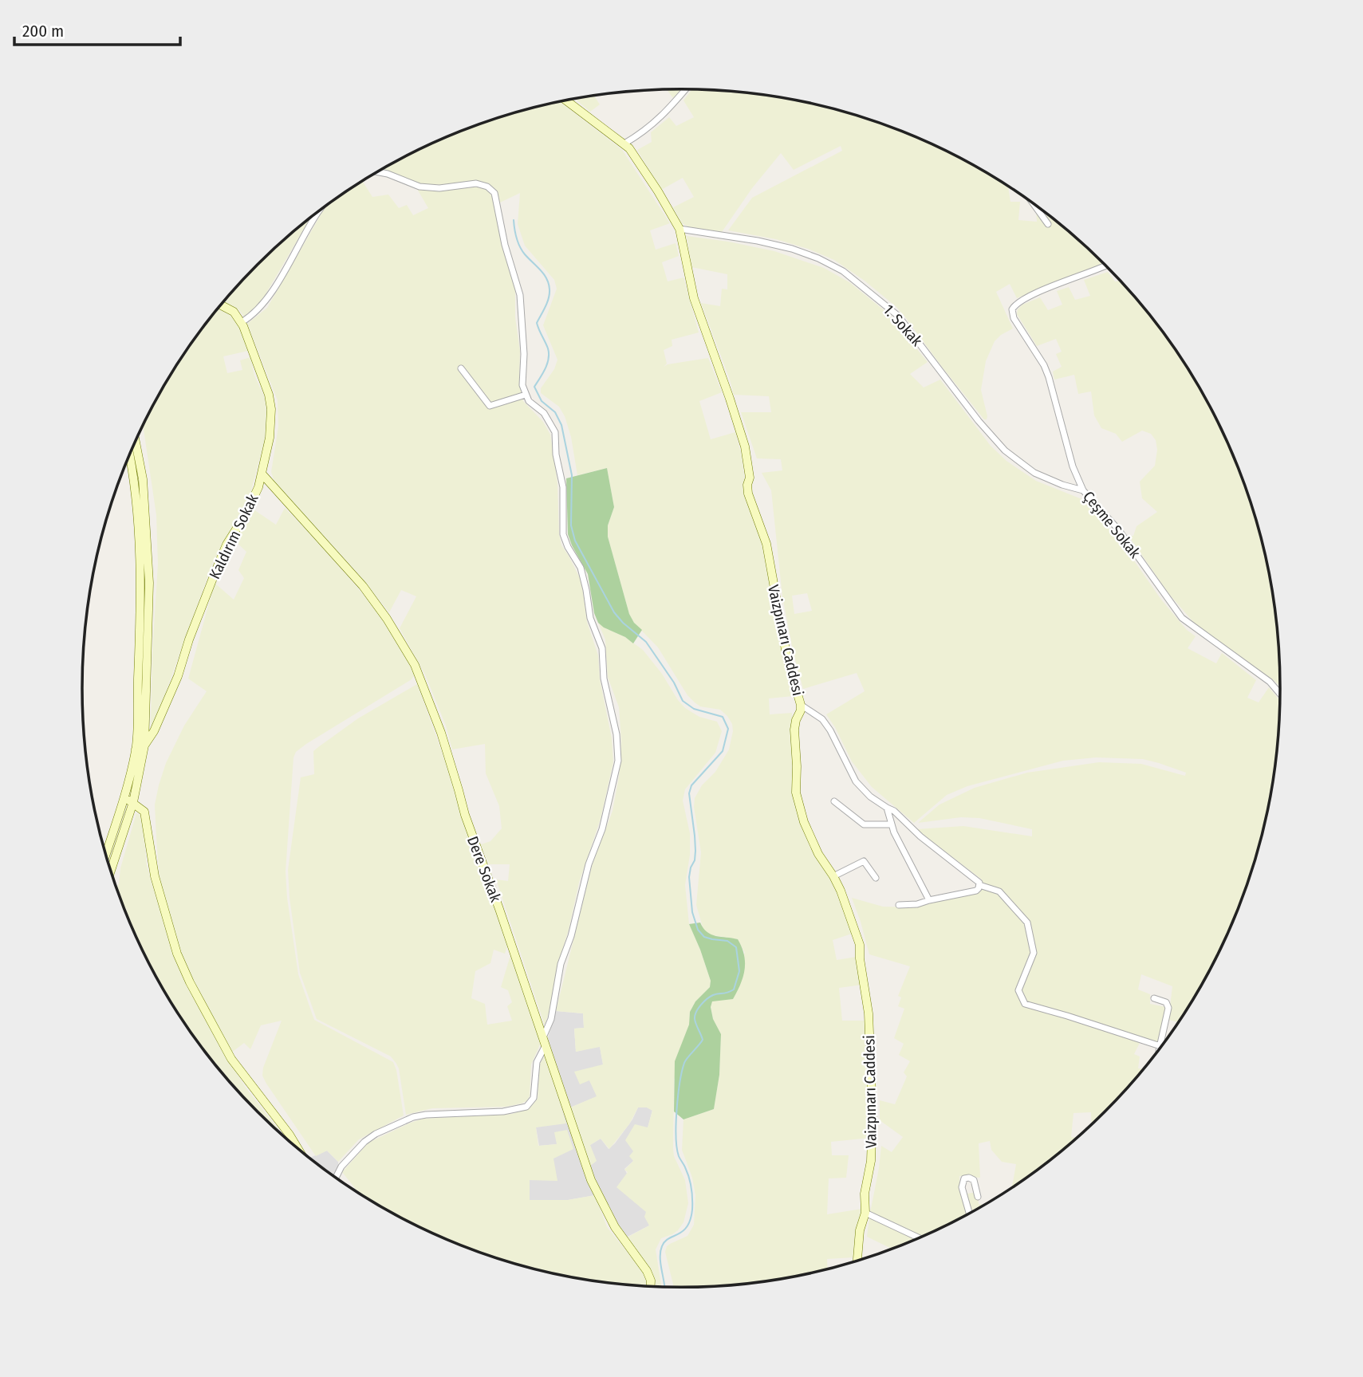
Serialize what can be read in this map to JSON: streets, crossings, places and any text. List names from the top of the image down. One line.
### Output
{"streets":{"street":["1. Sokak","Çeşme Sokak","Kaldırım Sokak","Vaizpınarı Caddesi","Dere Sokak"]},"crossings":[["1. Sokak","Çeşme Sokak"],["1. Sokak","Vaizpınarı Caddesi"],["Kaldırım Sokak","Dere Sokak"]],"scale_bar":"200 m"}
